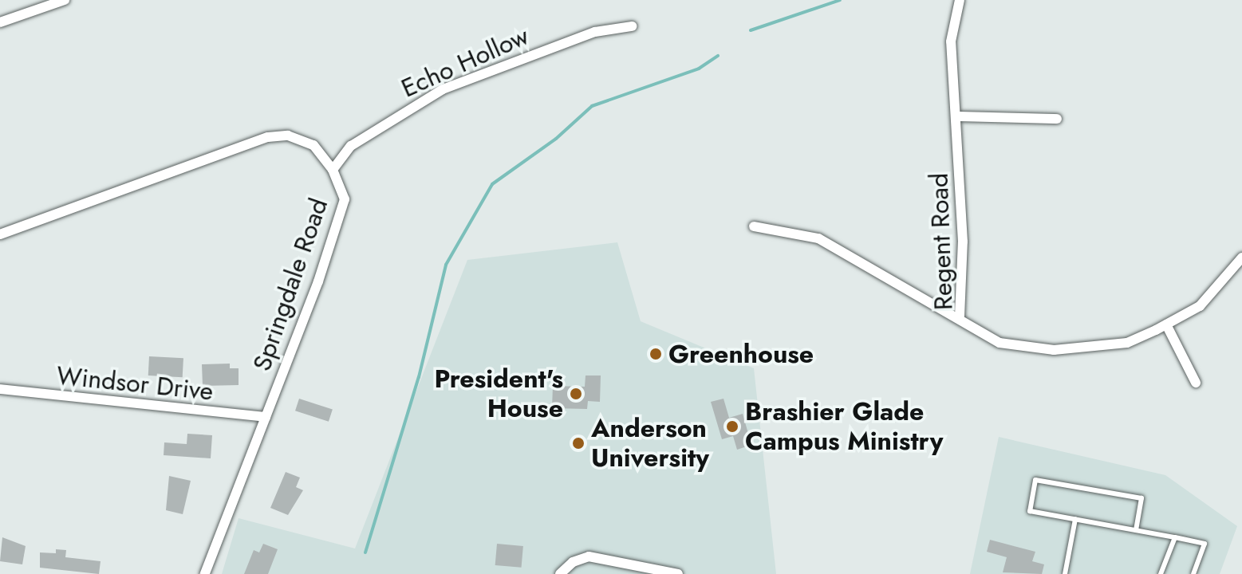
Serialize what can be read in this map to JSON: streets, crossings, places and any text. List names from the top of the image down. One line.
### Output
{"streets":{"street":["Echo Hollow","Regent Road","Springdale Road","Windsor Drive"]},"crossings":[["Echo Hollow","Springdale Road"],["Springdale Road","Windsor Drive"]],"places":["Greenhouse","President's House","Brashier Glade Campus Ministry","Anderson University"]}
